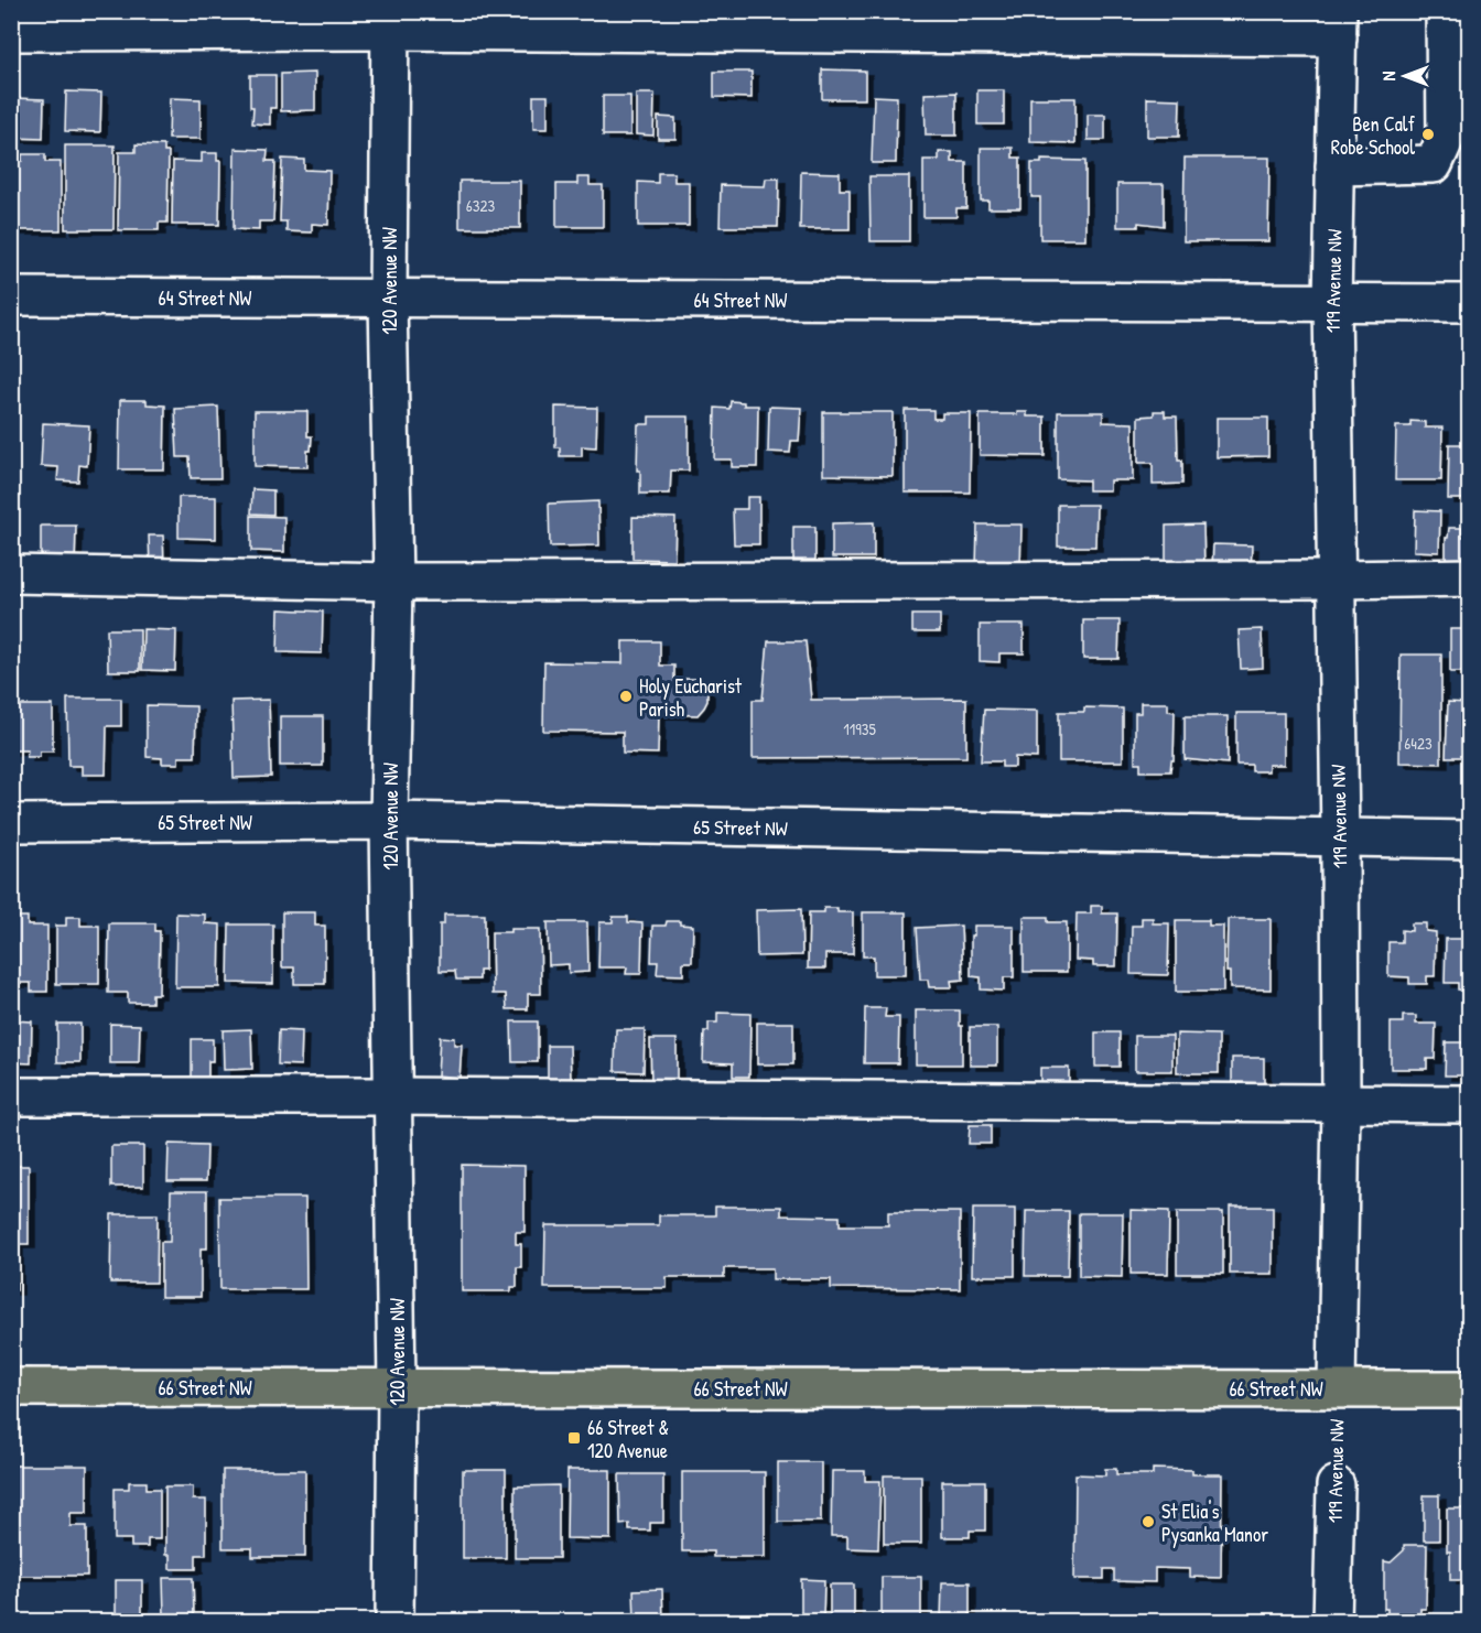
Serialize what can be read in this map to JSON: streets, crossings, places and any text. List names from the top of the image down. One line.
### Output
{"streets":{"main road":["66 Street NW"],"street":["120 Avenue NW","119 Avenue NW","64 Street NW","65 Street NW"]},"crossings":[["120 Avenue NW","64 Street NW"],["120 Avenue NW","65 Street NW"],["120 Avenue NW","66 Street NW"],["119 Avenue NW","64 Street NW"],["119 Avenue NW","65 Street NW"],["119 Avenue NW","66 Street NW"]],"places":{"other":["Ben Calf Robe School","Holy Eucharist Parish","St Elia's Pysanka Manor"],"transit":["66 Street & 120 Avenue"]},"house_numbers":["6323","11935","6423"],"north":"left"}
